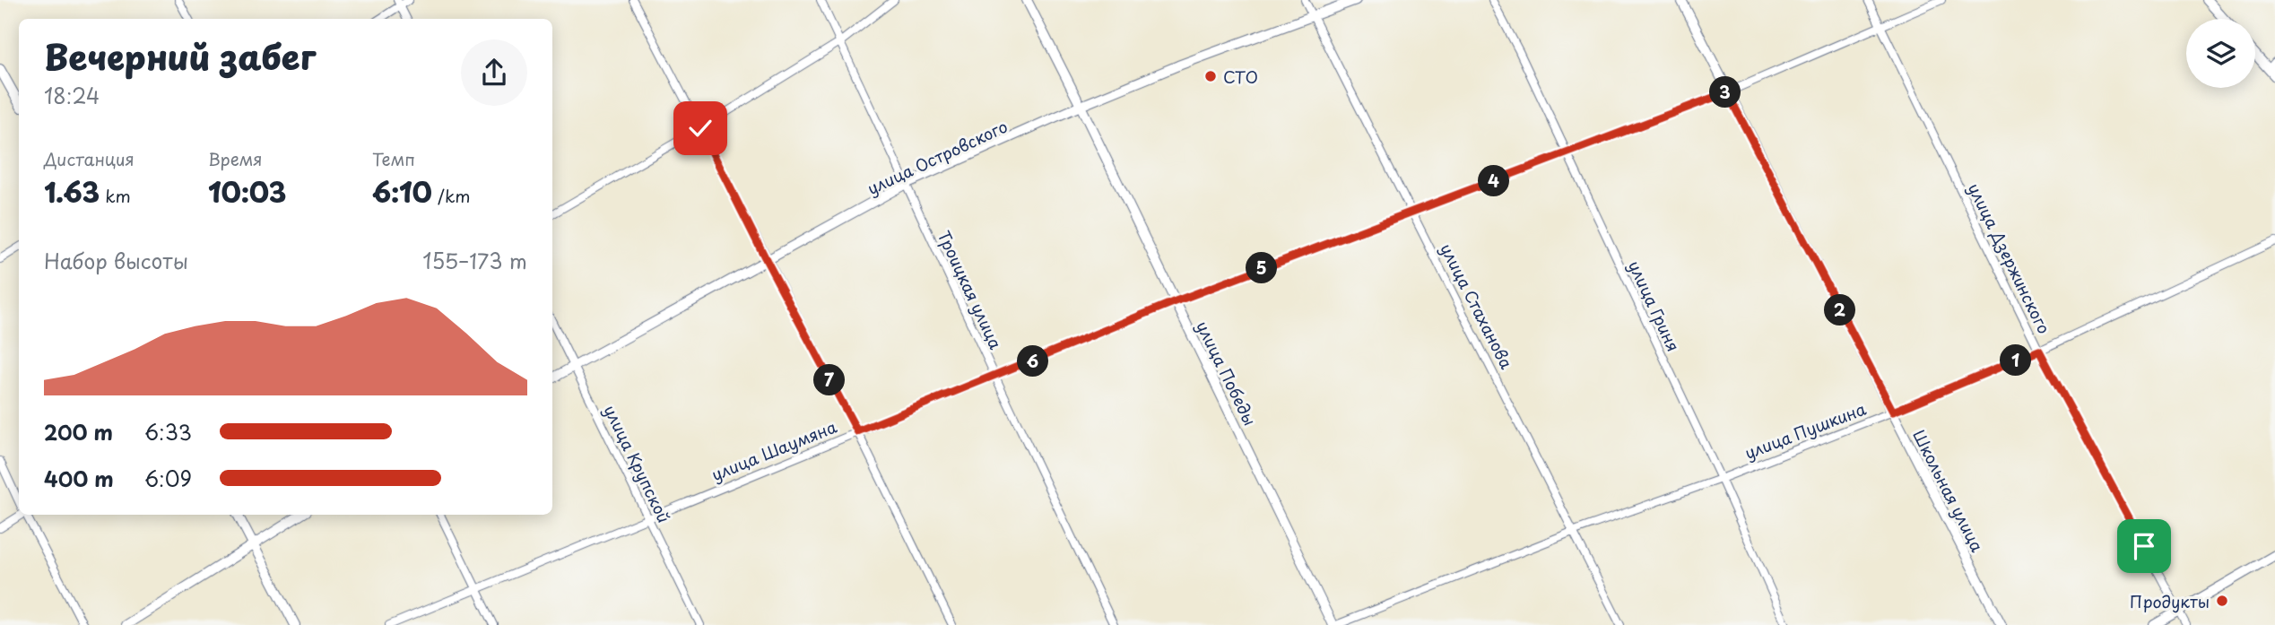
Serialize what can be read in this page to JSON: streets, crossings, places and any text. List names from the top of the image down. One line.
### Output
{"streets":{"street":["улица Островского","улица Дзержинского","Троицкая улица","улица Стаханова","улица Гриня","улица Победы","улица Пушкина","улица Шаумяна","улица Крупской","Школьная улица"]},"crossings":[["улица Островского","Троицкая улица"],["улица Островского","улица Стаханова"],["улица Островского","улица Победы"],["улица Островского","улица Крупской"],["улица Дзержинского","улица Пушкина"],["улица Дзержинского","улица Шаумяна"],["Троицкая улица","улица Шаумяна"],["улица Стаханова","улица Пушкина"],["улица Стаханова","улица Шаумяна"],["улица Гриня","улица Пушкина"],["улица Гриня","улица Шаумяна"],["улица Победы","улица Пушкина"],["улица Победы","улица Шаумяна"],["улица Пушкина","Школьная улица"],["улица Шаумяна","улица Крупской"],["улица Шаумяна","Школьная улица"]],"places":["СТО","Продукты"],"page":{"heading":["Вечерний забег","18:24"],"pins":["3","4","5","2","1","6","7"],"stats":[["Дистанция","1.63 km"],["Время","10:03"],["Темп","6:10 /km"]],"chart":["Набор высоты","155–173 m"],"list":[{"name":"200 m","note":"6:33"},{"name":"400 m","note":"6:09"}]}}
